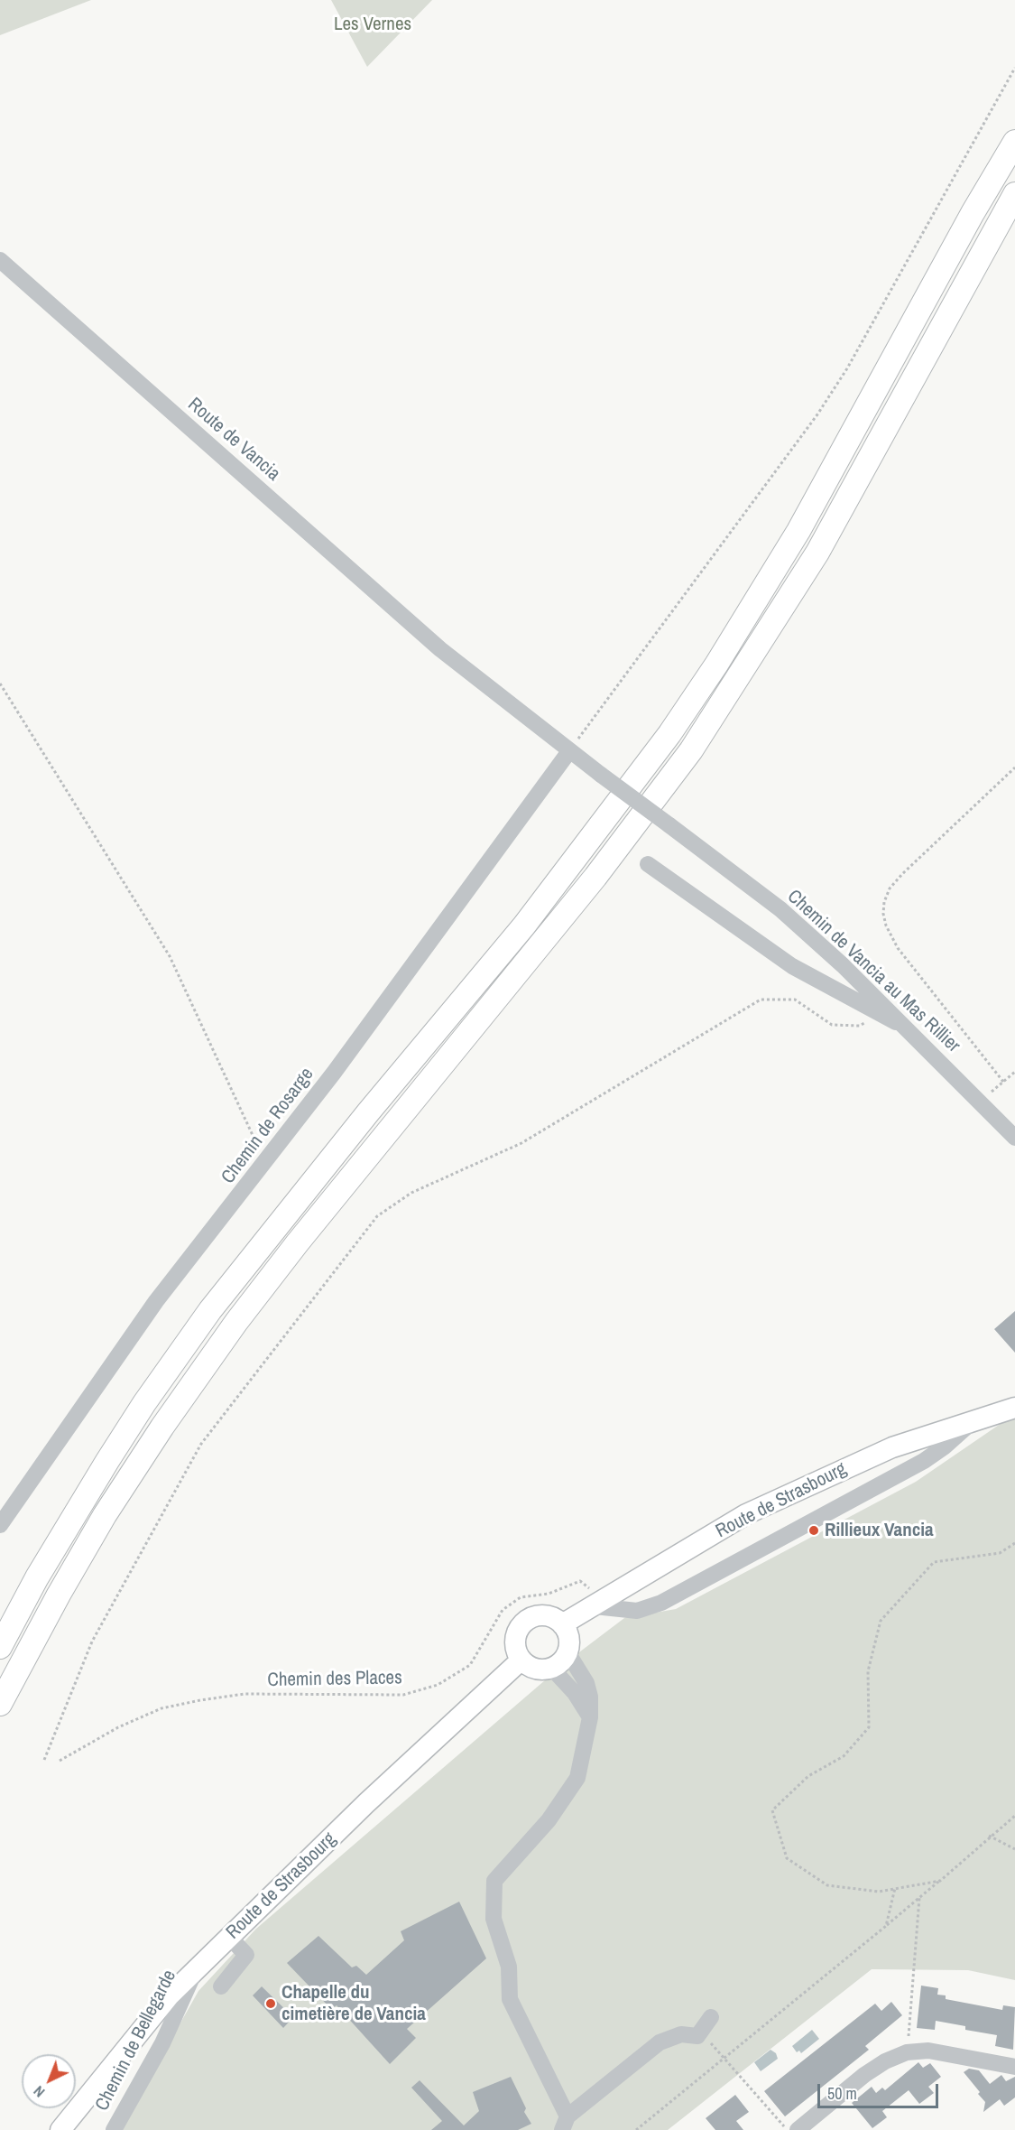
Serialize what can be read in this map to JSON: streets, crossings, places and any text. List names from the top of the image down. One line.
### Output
{"streets":{"main road":["Route de Strasbourg"],"street":["Route de Vancia","Chemin de Vancia au Mas Rillier","Chemin de Rosarge","Chemin de Bellegarde"],"path":["Chemin des Places"]},"crossings":[["Route de Vancia","Chemin de Vancia au Mas Rillier"],["Route de Vancia","Chemin de Rosarge"],["Chemin de Vancia au Mas Rillier","Chemin de Rosarge"],["Route de Strasbourg","Chemin des Places"],["Route de Strasbourg","Chemin de Bellegarde"]],"parks":["Les Vernes"],"places":["Rillieux Vancia","Chapelle du cimetière de Vancia"],"scale_bar":"50 m","north":"bottom left"}
